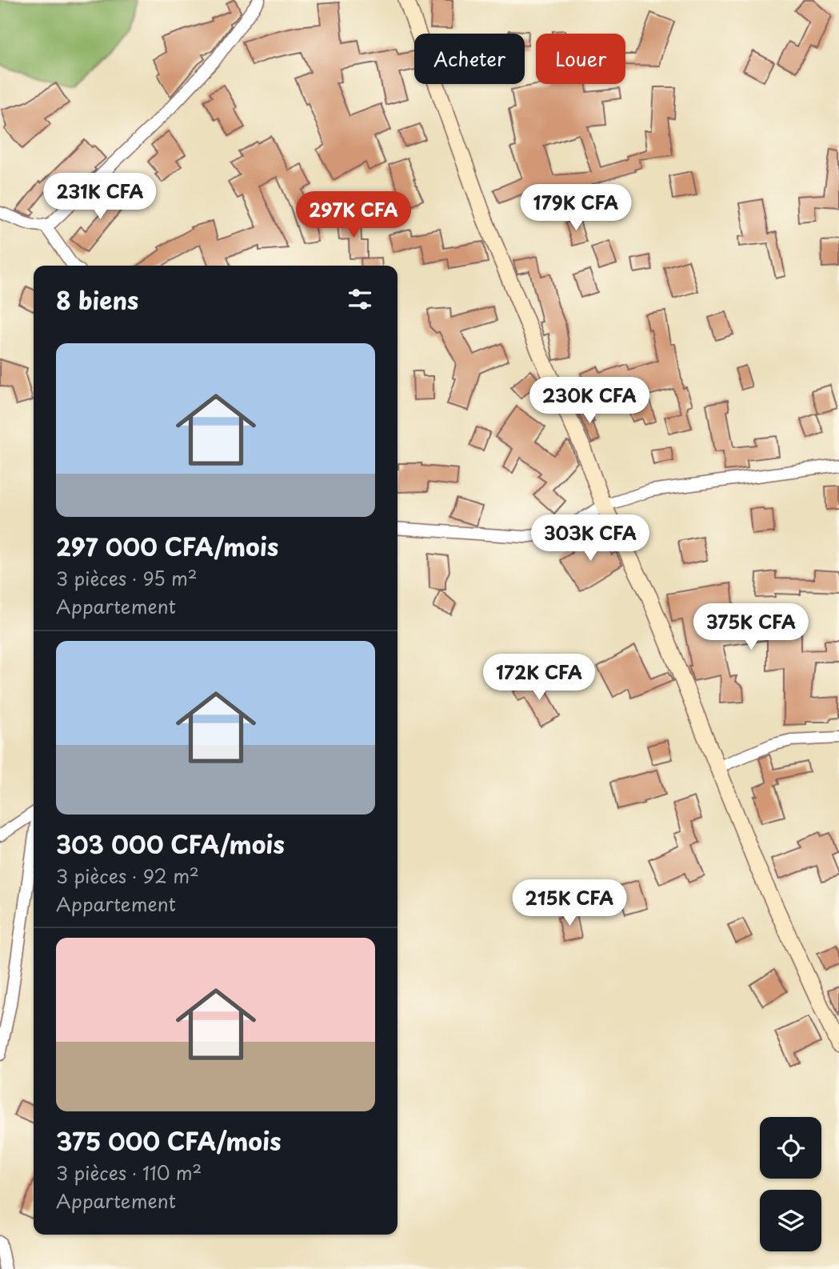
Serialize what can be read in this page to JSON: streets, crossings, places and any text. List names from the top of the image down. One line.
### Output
{"page":{"chip":["Acheter","Louer"],"price":["231K CFA","179K CFA","297K CFA","230K CFA","303K CFA","375K CFA","172K CFA","215K CFA"],"heading":"8 biens","list":[{"name":"297 000 CFA/mois","note":"3 pièces · 95 m² · Appartement"},{"name":"303 000 CFA/mois","note":"3 pièces · 92 m² · Appartement"},{"name":"375 000 CFA/mois","note":"3 pièces · 110 m² · Appartement"}]}}
